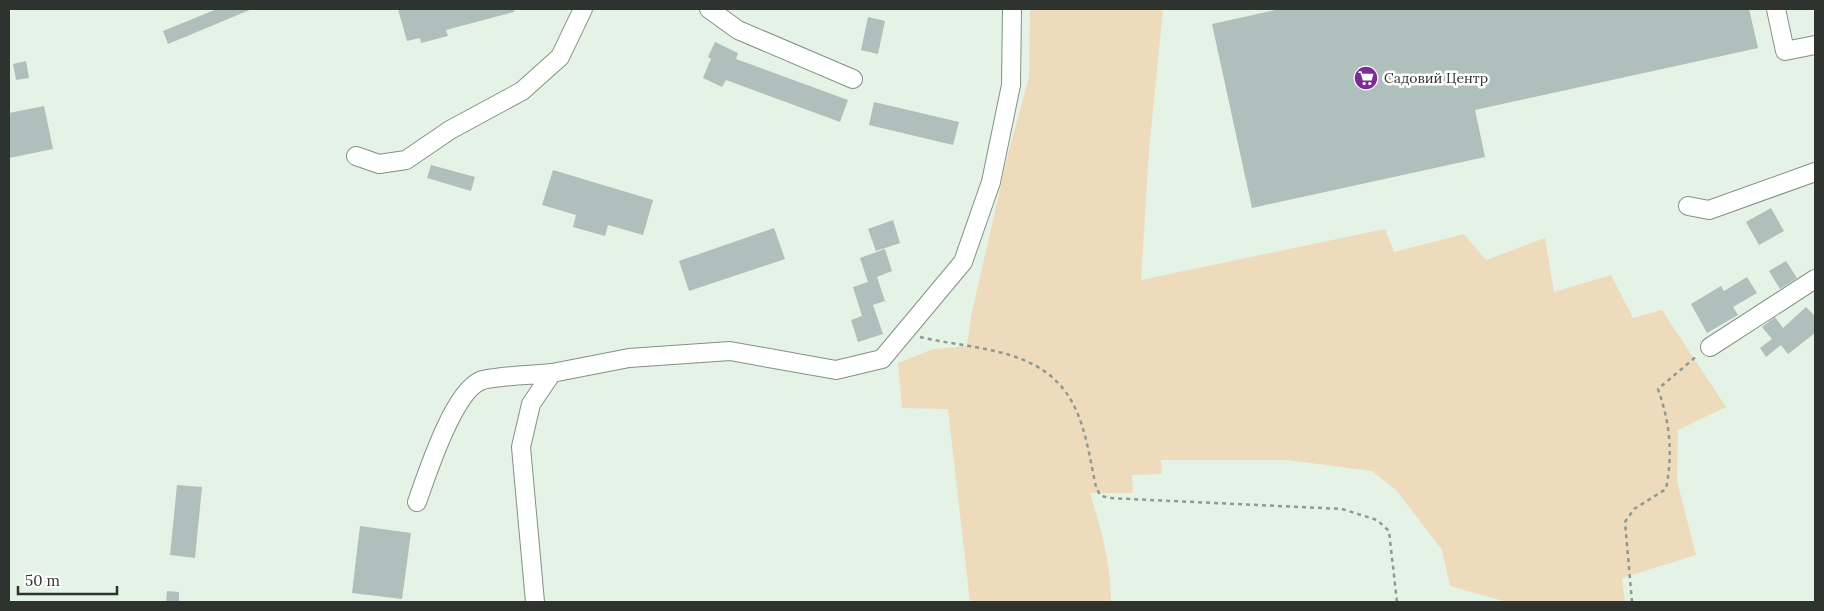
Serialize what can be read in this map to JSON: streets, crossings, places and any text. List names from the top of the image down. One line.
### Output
{"places":{"supermarket":["Садовий Центр"]},"scale_bar":"50 m"}
